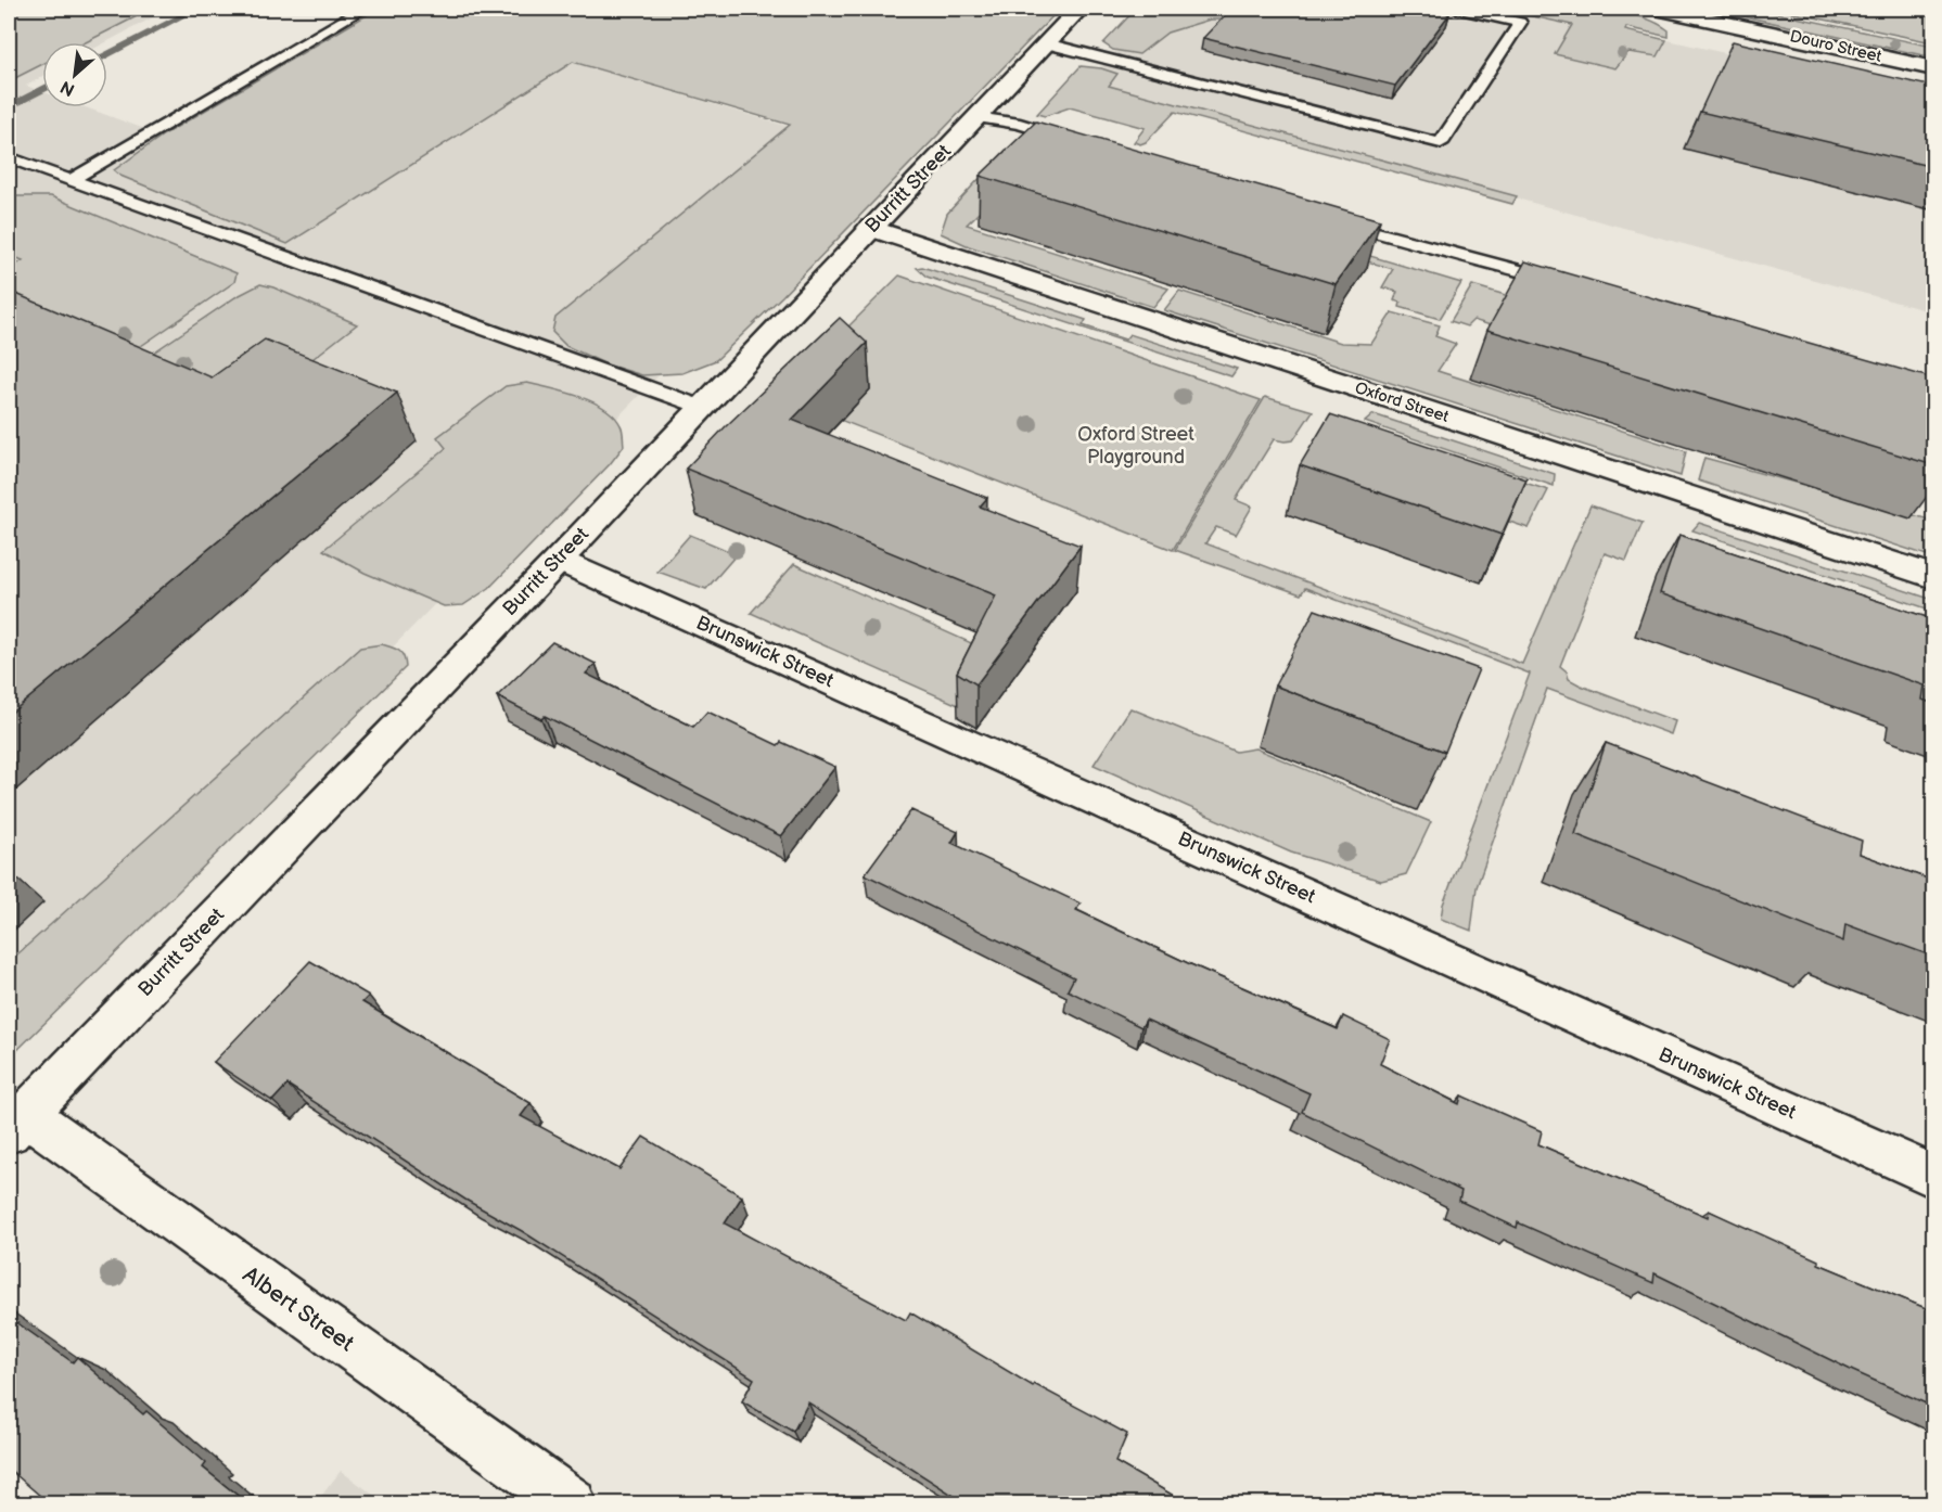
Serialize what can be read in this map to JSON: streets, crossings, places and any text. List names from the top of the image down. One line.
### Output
{"streets":{"street":["Douro Street","Burritt Street","Oxford Street","Brunswick Street","Albert Street"]},"crossings":[["Burritt Street","Oxford Street"],["Burritt Street","Brunswick Street"],["Burritt Street","Albert Street"]],"parks":["Oxford Street Playground"],"north":"bottom left"}
